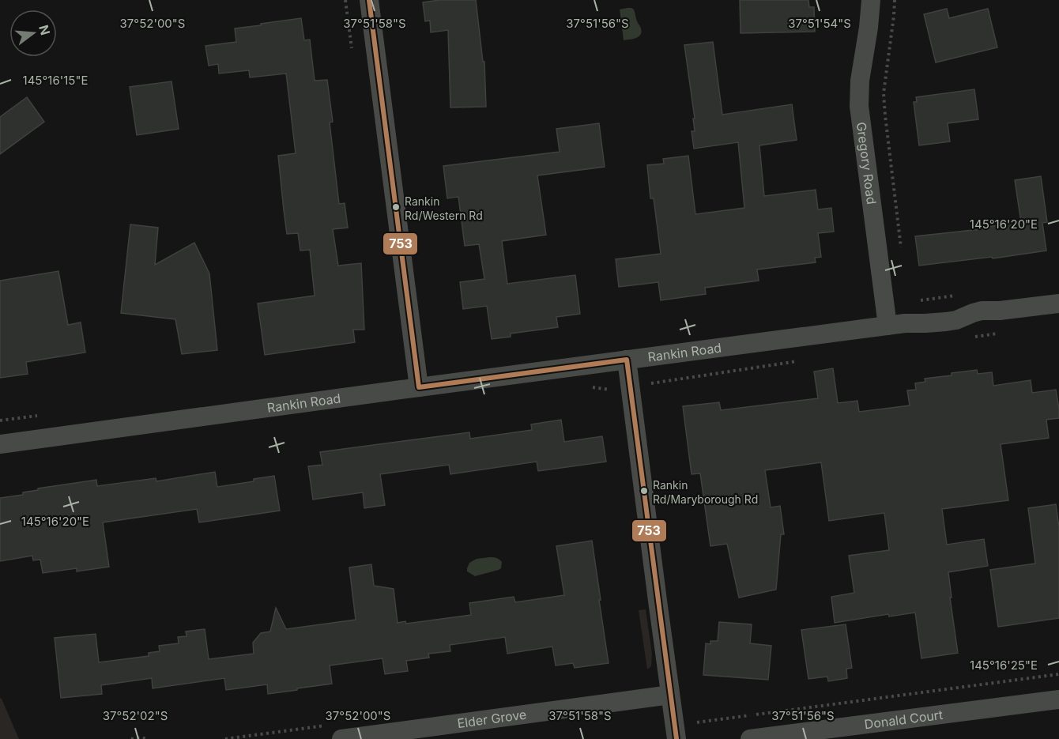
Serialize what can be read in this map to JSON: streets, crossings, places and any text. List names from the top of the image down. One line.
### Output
{"streets":{"street":["Gregory Road","Rankin Road","Elder Grove","Donald Court"]},"crossings":[["Gregory Road","Rankin Road"]],"places":["Rankin Rd/Western Rd","Rankin Rd/Maryborough Rd"],"lines":["transit line 753"],"north":"right","coordinates":["37°52'00\"S","37°51'58\"S","37°51'56\"S","37°51'54\"S","145°16'15\"E","145°16'20\"E","145°16'25\"E","37°52'02\"S"]}
